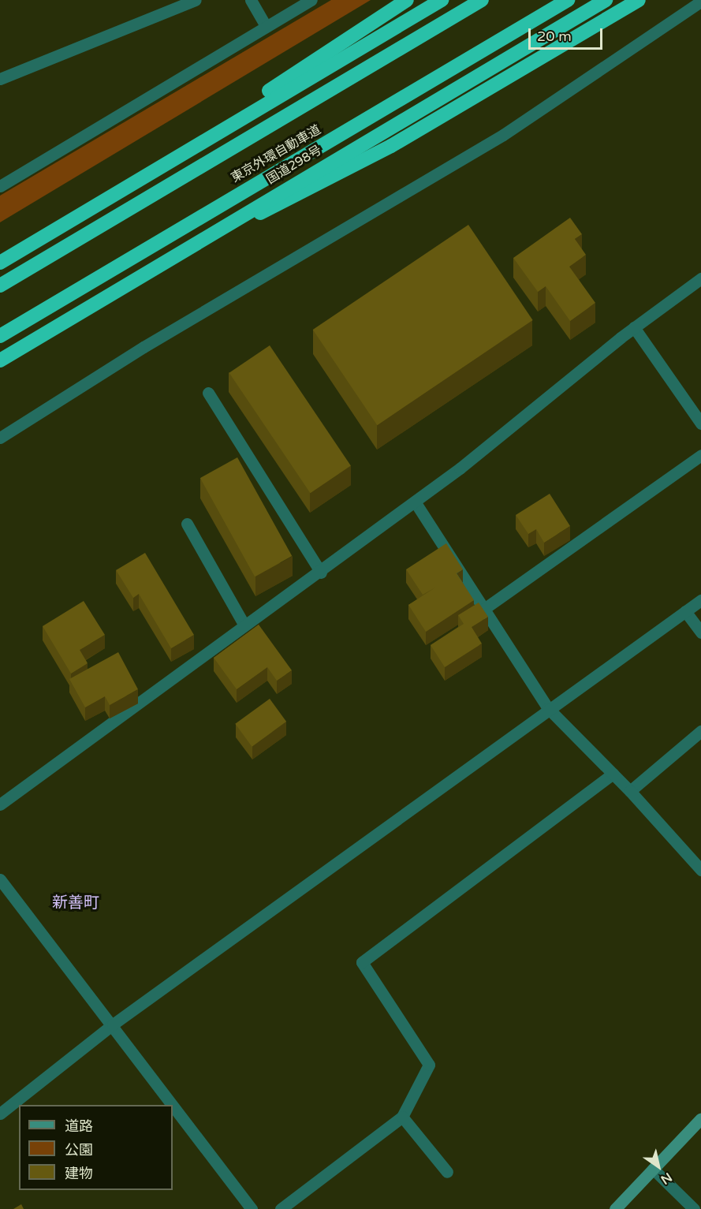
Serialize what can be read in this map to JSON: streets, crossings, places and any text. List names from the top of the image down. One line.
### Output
{"streets":{"highway":["東京外環自動車道","国道298号"]},"districts":["新善町"],"legend":["道路","公園","建物"],"scale_bar":"20 m","north":"bottom right"}
